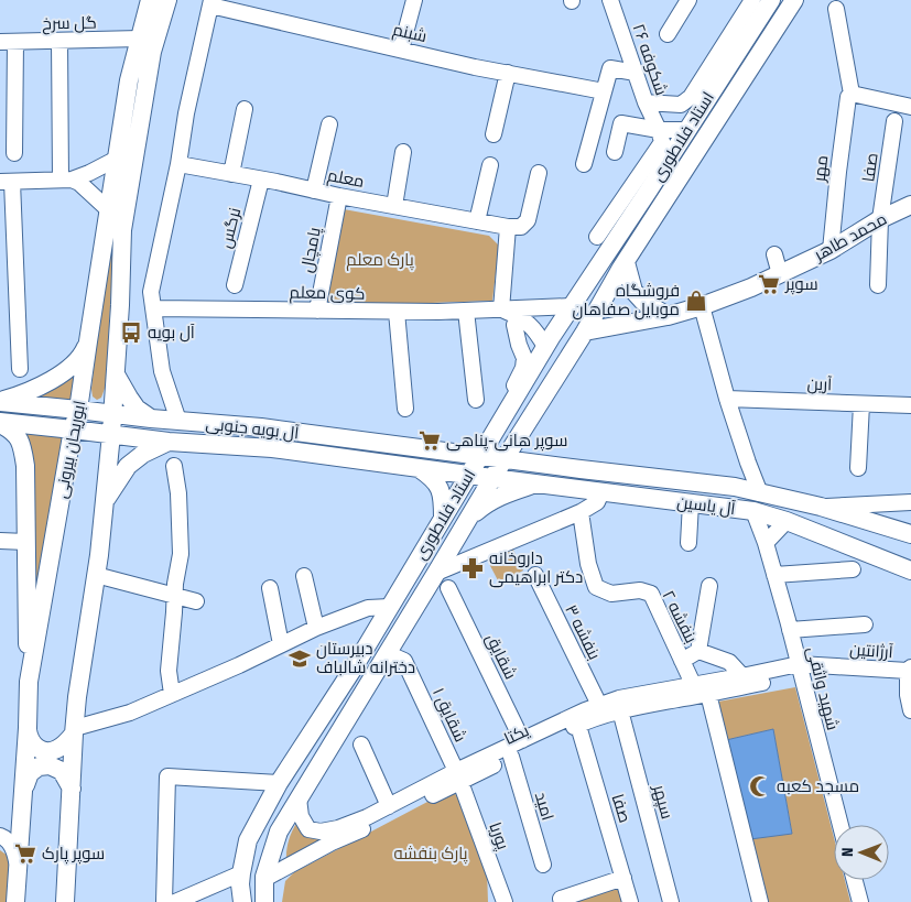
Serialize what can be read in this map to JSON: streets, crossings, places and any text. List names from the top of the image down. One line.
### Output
{"streets":{"main road":["استاد فلاطوری","محمد طاهر","آل بویه جنوبی","ابوریحان بیرونی","آل یاسین"],"street":["گل سرخ","شبنم","شکوفه ۲۶","صفا","مهر","معلم","نرگس","پامچال","کوی معلم","آرین","بنفشه ۲","بنفشه ۳","آرژانتین","شقایق","شهید واثقی","شقایق ۱","یکتا","سپهر","امید","پوریا"]},"crossings":[["گل سرخ","ابوریحان بیرونی"],["شکوفه ۲۶","استاد فلاطوری"],["استاد فلاطوری","محمد طاهر"],["استاد فلاطوری","کوی معلم"],["استاد فلاطوری","آل بویه جنوبی"],["استاد فلاطوری","آل یاسین"],["استاد فلاطوری","شقایق ۱"],["استاد فلاطوری","یکتا"],["صفا","محمد طاهر"],["صفا","یکتا"],["مهر","محمد طاهر"],["معلم","نرگس"],["معلم","پامچال"],["پامچال","کوی معلم"],["آل بویه جنوبی","ابوریحان بیرونی"],["آل بویه جنوبی","آل یاسین"],["آل یاسین","شهید واثقی"],["بنفشه ۲","یکتا"],["بنفشه ۳","یکتا"],["آرژانتین","شهید واثقی"],["آرژانتین","یکتا"],["شقایق","یکتا"],["شهید واثقی","یکتا"],["شقایق ۱","یکتا"],["شقایق ۱","پوریا"],["یکتا","سپهر"],["یکتا","امید"],["یکتا","پوریا"]],"parks":["پارک معلم","پارک بنفشه"],"places":{"supermarket":["سوپر","سوپر هانی-پناهی","سوپر پارک"],"shop":["فروشگاه موبایل صفاهان"],"bus stop":["آل بویه"],"pharmacy":["داروخانه دکتر ابراهیمی"],"school or university":["دبیرستان دخترانه شالباف"],"mosque":["مسجد کعبه"]},"north":"left"}
